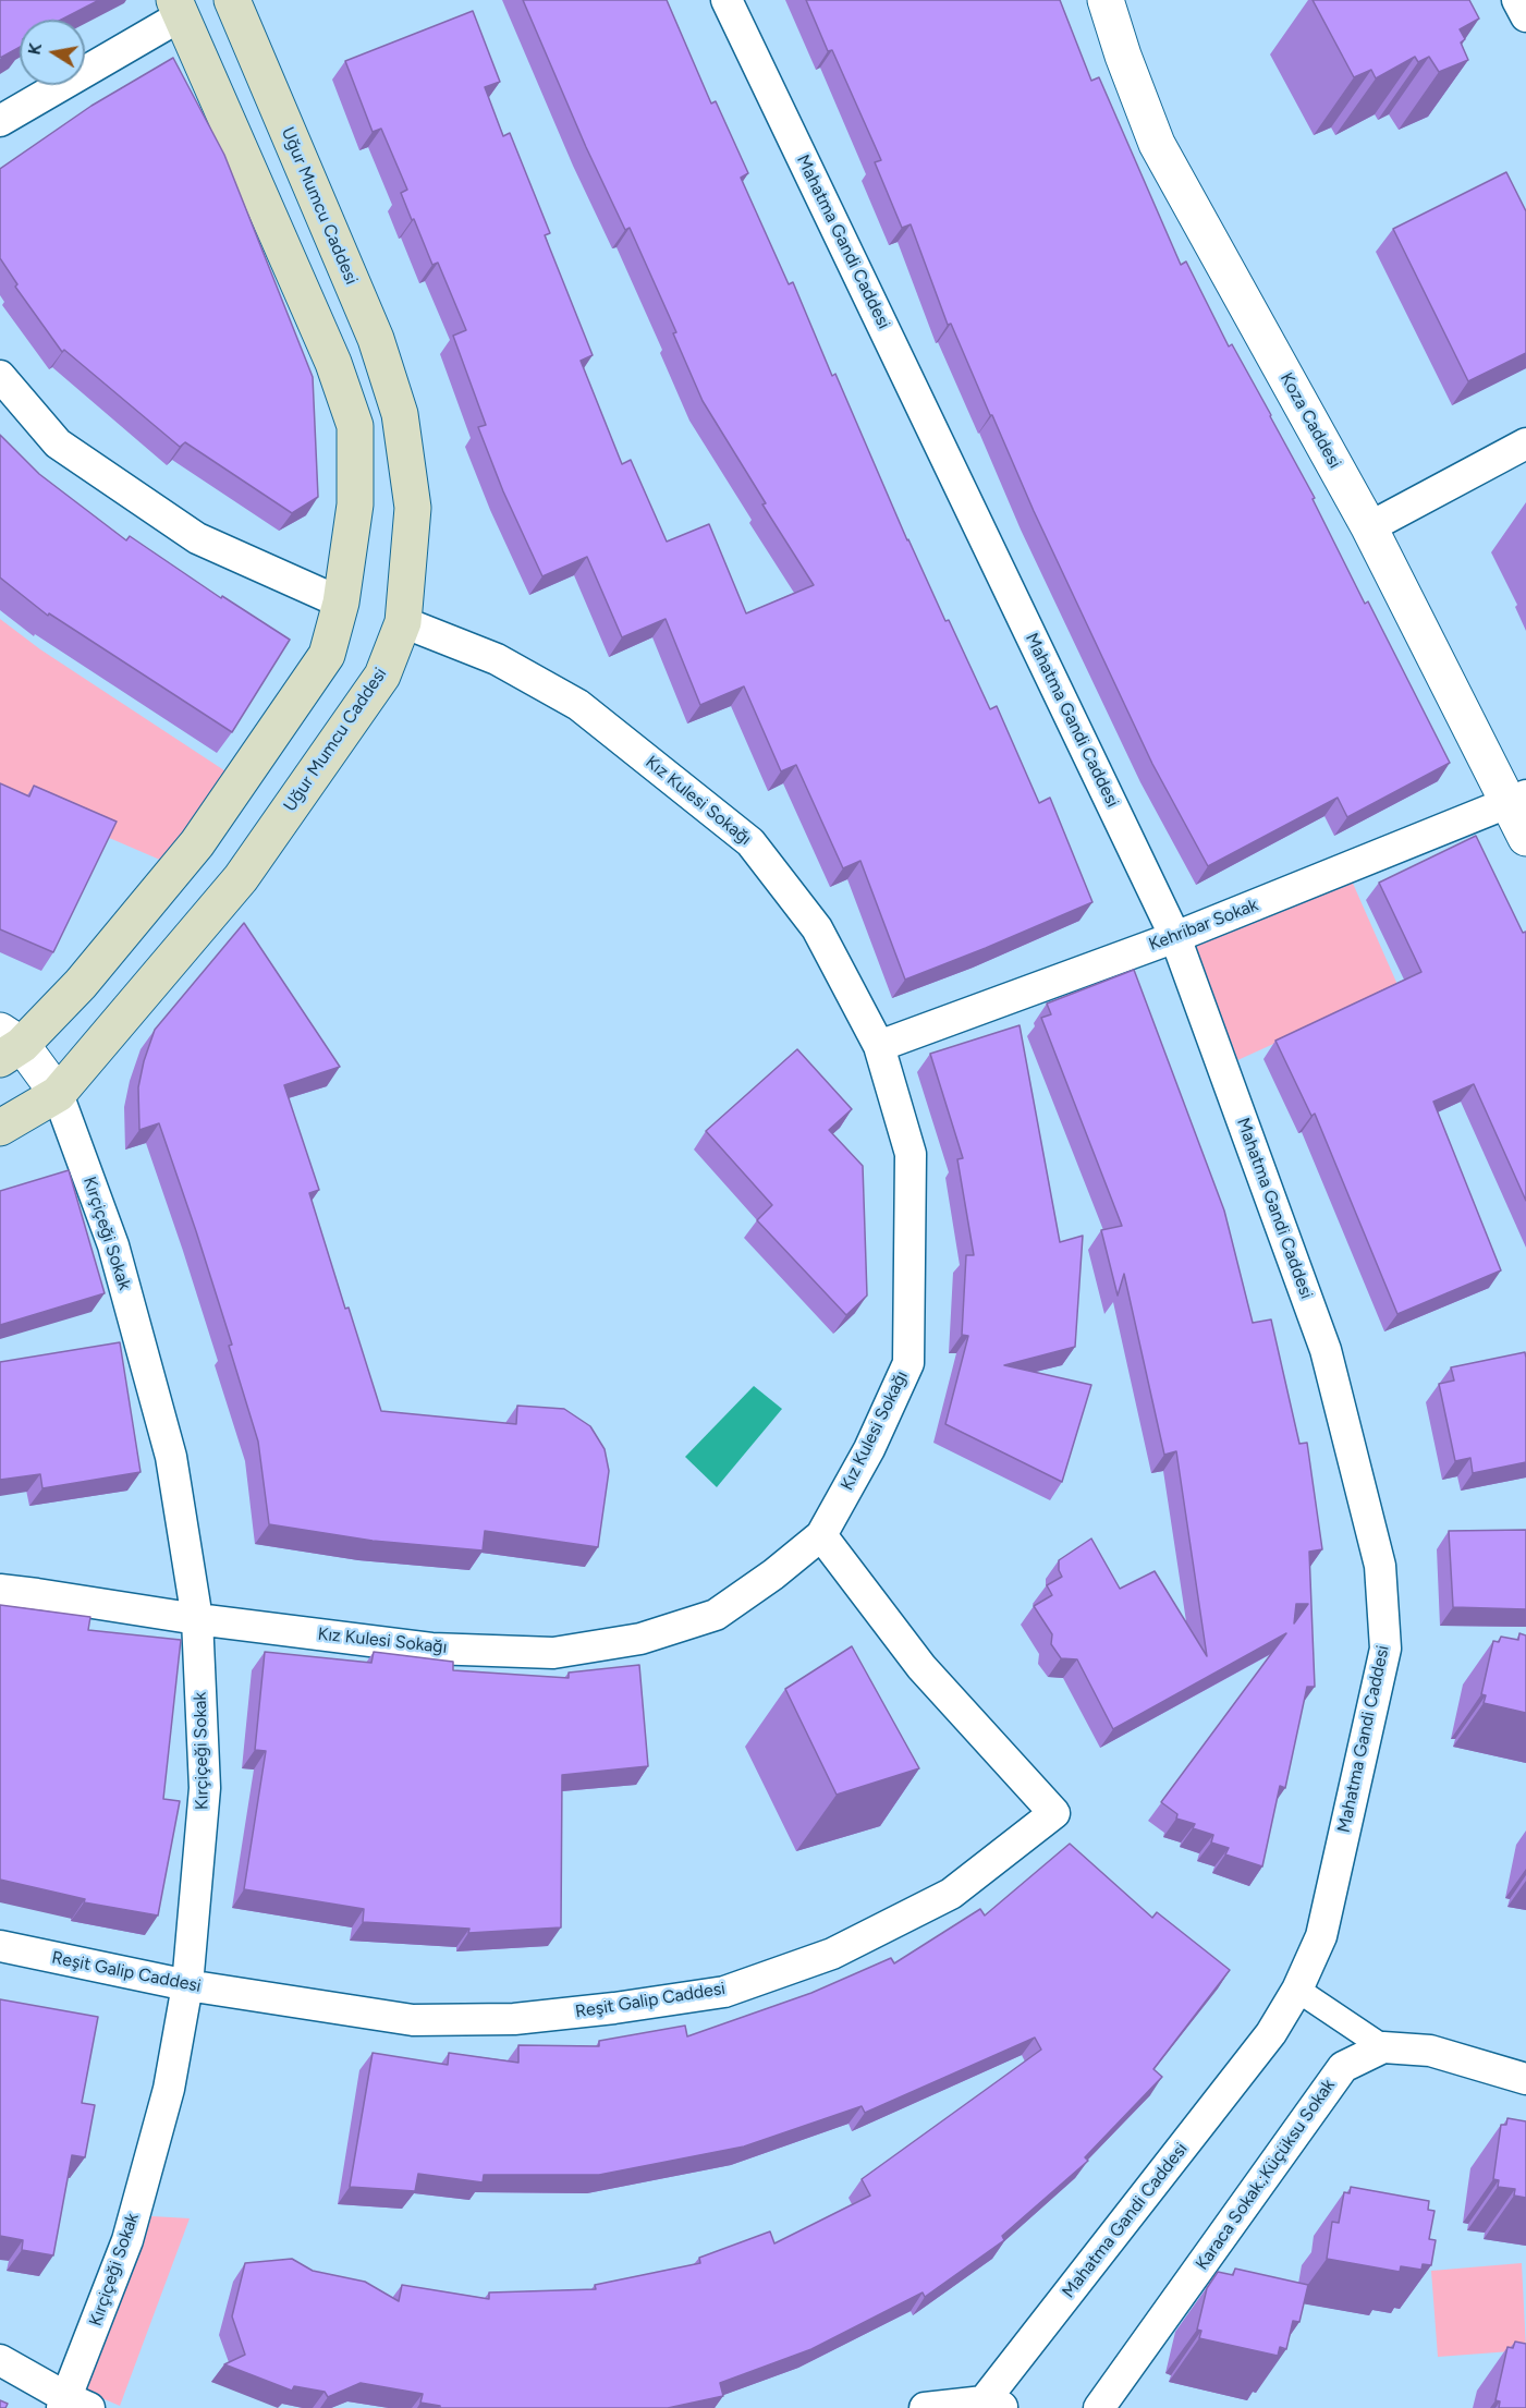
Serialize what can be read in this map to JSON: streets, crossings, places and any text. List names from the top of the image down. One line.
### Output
{"streets":{"main road":["Uğur Mumcu Caddesi"],"street":["Mahatma Gandi Caddesi","Koza Caddesi","Kız Kulesi Sokağı","Kehribar Sokak","Kırçiçeği Sokak","Reşit Galip Caddesi","Karaca Sokak.;Küçüksu Sokak"]},"crossings":[["Uğur Mumcu Caddesi","Kız Kulesi Sokağı"],["Uğur Mumcu Caddesi","Kırçiçeği Sokak"],["Mahatma Gandi Caddesi","Kehribar Sokak"],["Koza Caddesi","Kehribar Sokak"],["Kız Kulesi Sokağı","Kehribar Sokak"],["Kız Kulesi Sokağı","Kırçiçeği Sokak"],["Kız Kulesi Sokağı","Reşit Galip Caddesi"],["Kırçiçeği Sokak","Reşit Galip Caddesi"]],"north":"left"}
